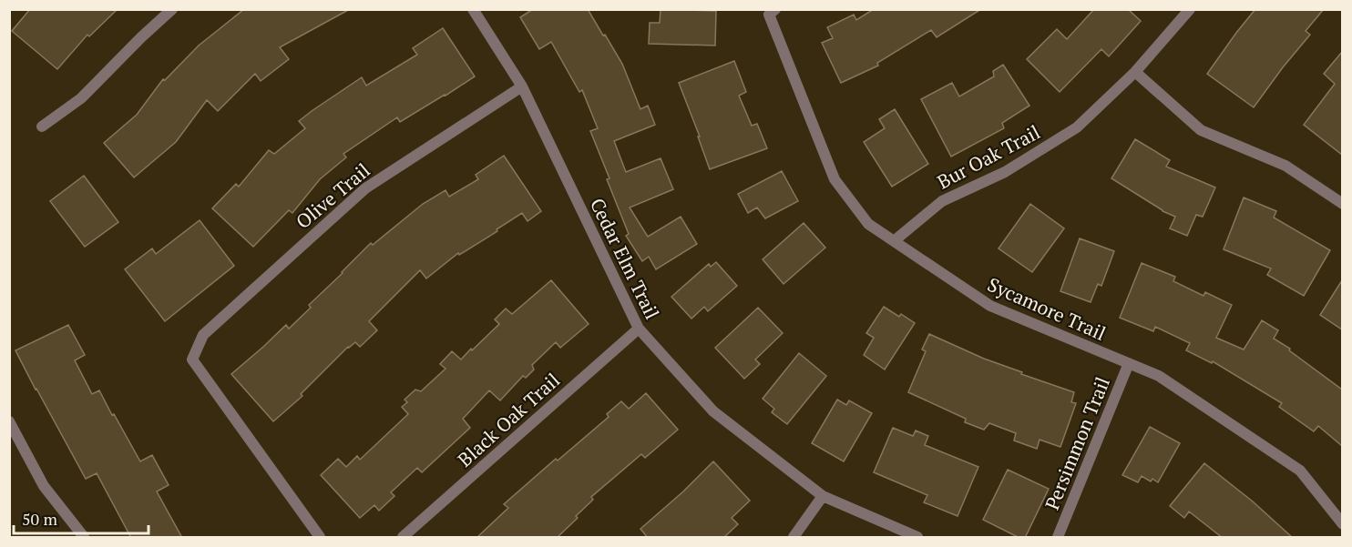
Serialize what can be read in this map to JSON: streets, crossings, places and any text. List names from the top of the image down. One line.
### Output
{"streets":{"street":["Bur Oak Trail","Olive Trail","Cedar Elm Trail","Sycamore Trail","Black Oak Trail","Persimmon Trail"]},"crossings":[["Bur Oak Trail","Sycamore Trail"],["Olive Trail","Cedar Elm Trail"],["Cedar Elm Trail","Black Oak Trail"],["Sycamore Trail","Persimmon Trail"]],"scale_bar":"50 m"}
